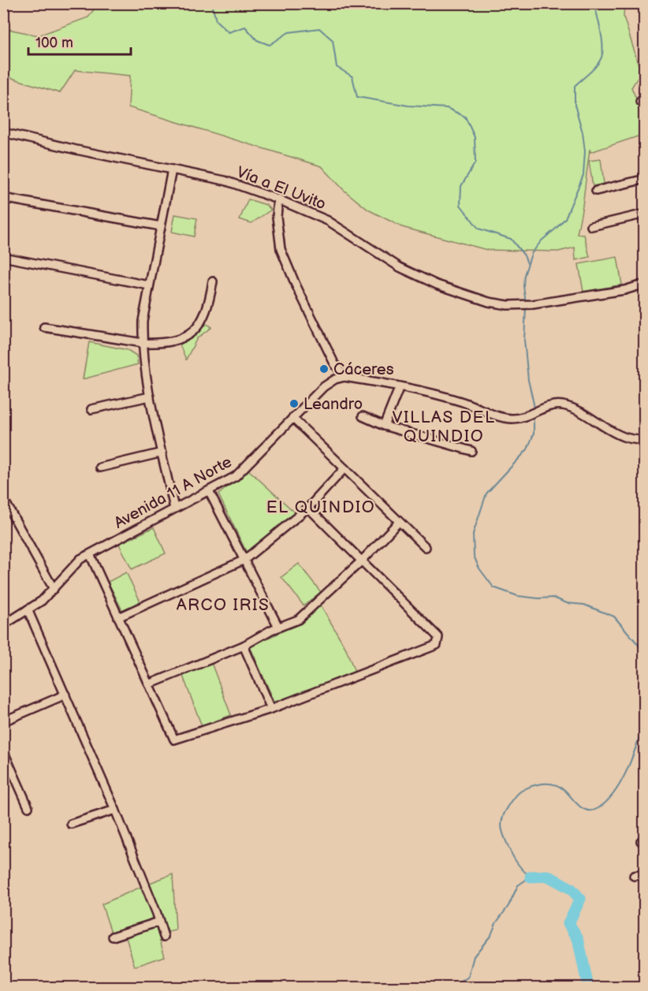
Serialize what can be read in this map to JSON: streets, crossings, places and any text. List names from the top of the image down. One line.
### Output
{"streets":{"street":["Vía a El Uvito","Avenida 11 A Norte"]},"districts":["VILLAS DEL QUINDIO","EL QUINDIO","ARCO IRIS"],"places":["Cáceres","Leandro"],"scale_bar":"100 m"}
